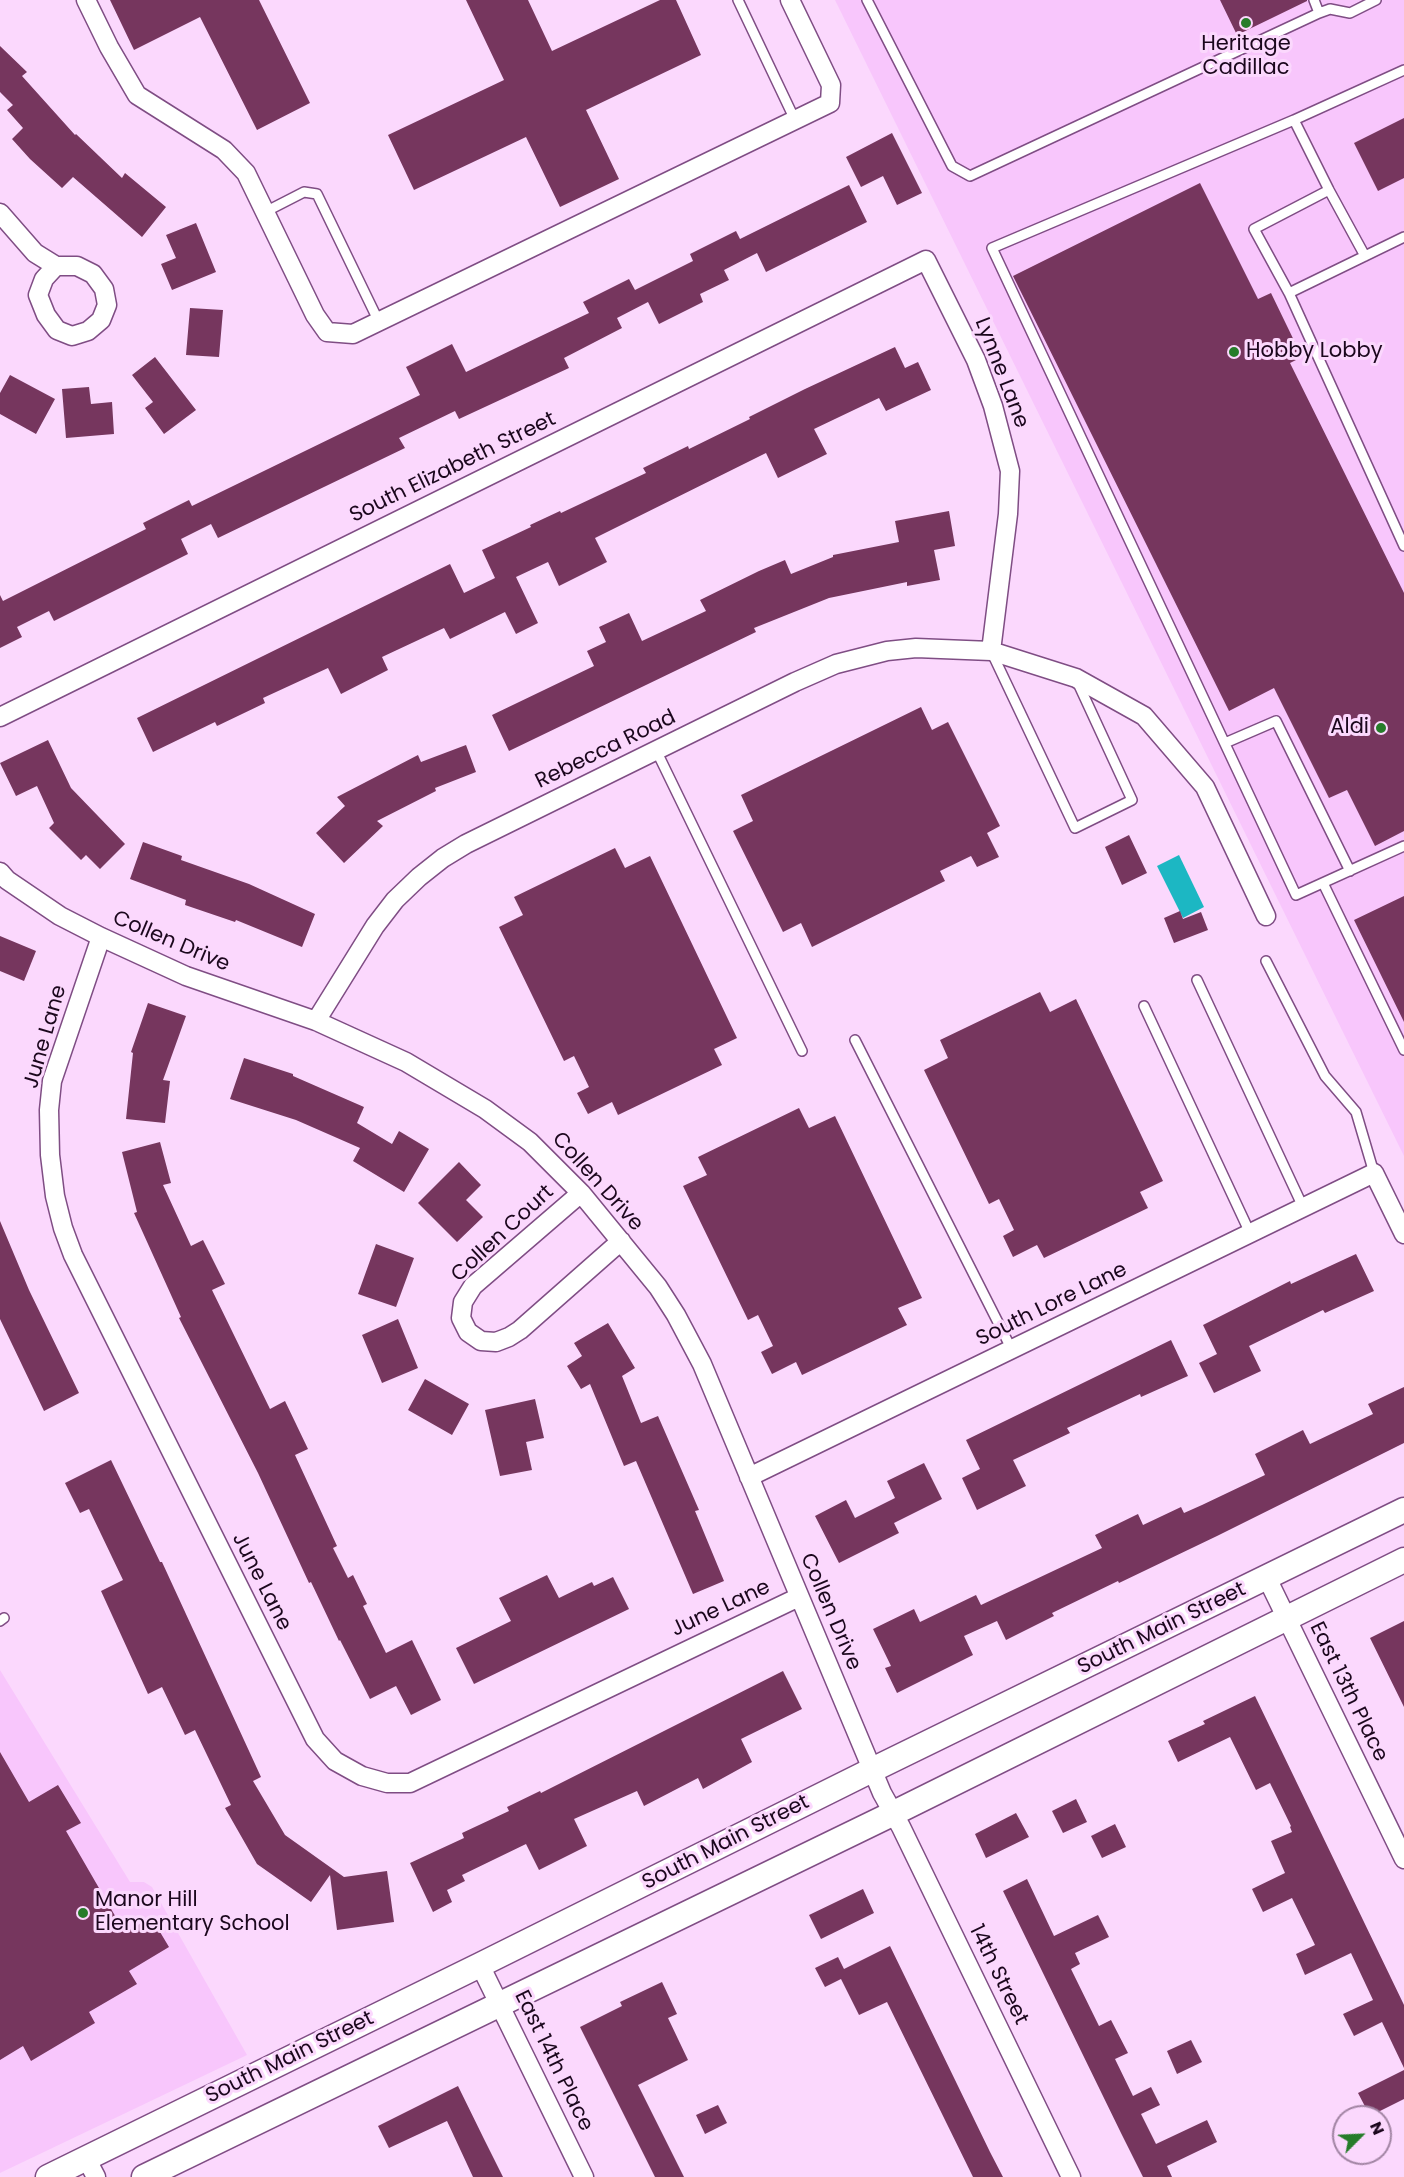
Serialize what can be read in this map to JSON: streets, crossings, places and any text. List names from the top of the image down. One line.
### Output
{"streets":{"street":["Lynne Lane","South Elizabeth Street","Rebecca Road","Collen Drive","June Lane","Collen Court","South Lore Lane","South Main Street","East 13th Place","14th Street","East 14th Place"]},"crossings":[["Lynne Lane","South Elizabeth Street"],["Lynne Lane","Rebecca Road"],["Rebecca Road","Collen Drive"],["Collen Drive","June Lane"],["Collen Drive","Collen Court"],["Collen Drive","South Lore Lane"],["Collen Drive","South Main Street"],["Collen Drive","14th Street"],["South Main Street","East 13th Place"],["South Main Street","14th Street"],["South Main Street","East 14th Place"]],"places":["Heritage Cadillac","Hobby Lobby","Aldi","Manor Hill Elementary School"],"north":"top right"}
